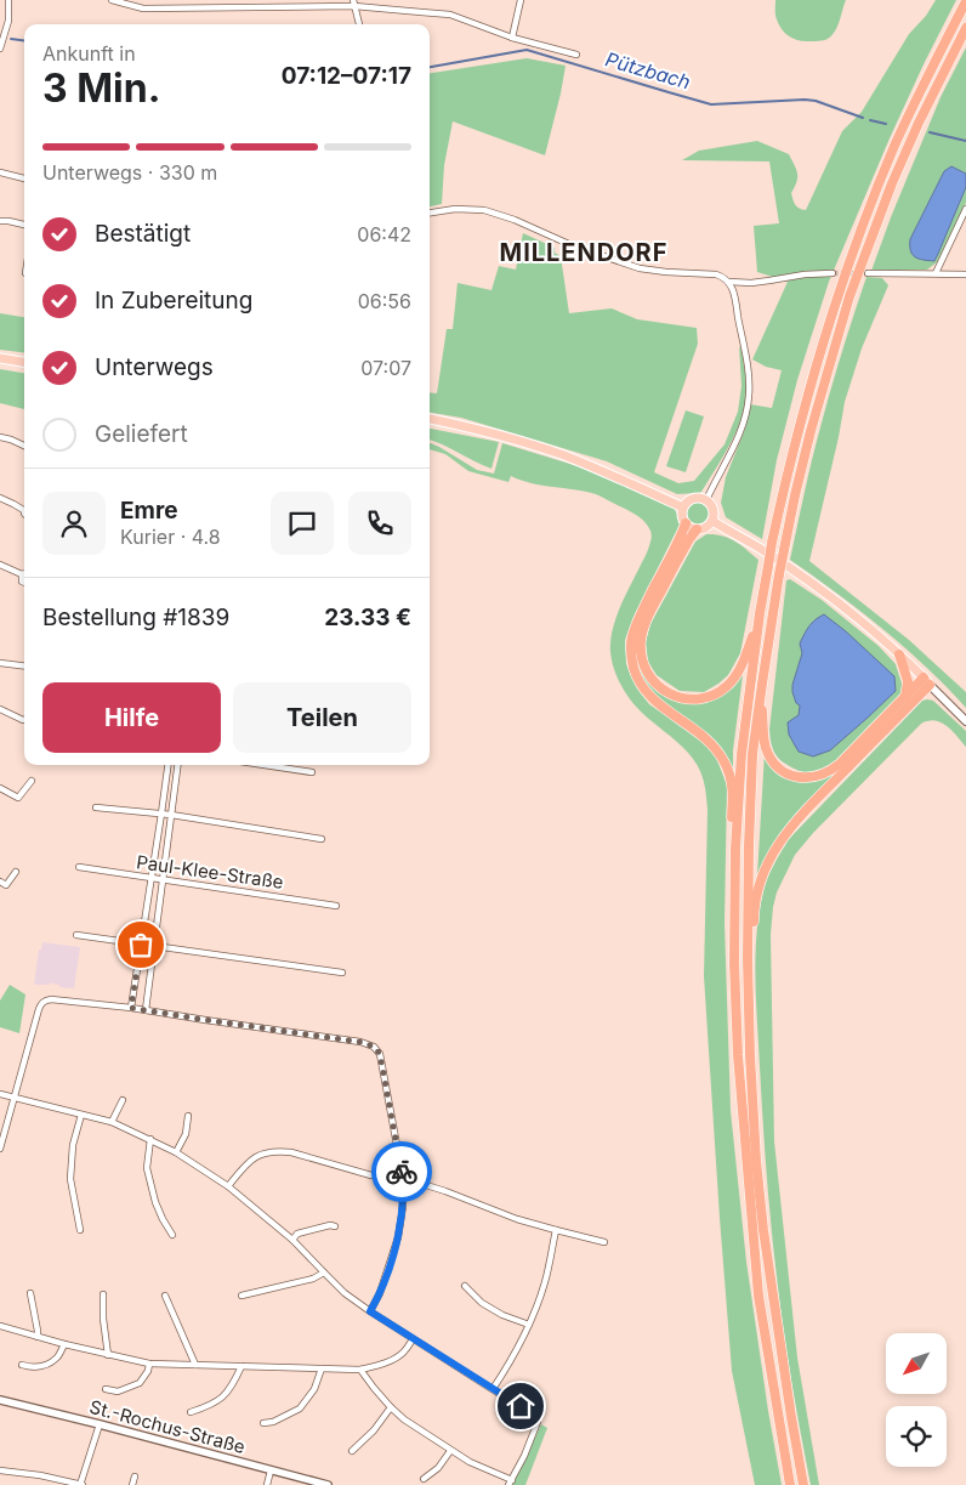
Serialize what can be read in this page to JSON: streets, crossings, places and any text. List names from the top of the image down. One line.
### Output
{"streets":{"street":["Paul-Klee-Straße","St.-Rochus-Straße"]},"districts":["MILLENDORF"],"water":["Pützbach"],"north":"bottom left","page":{"heading":["3 Min.","Ankunft in","07:12–07:17"],"panel":["Emre","Kurier · 4.8","Bestellung #1839","23.33 €"],"bar":"Unterwegs · 330 m","list":[["Bestätigt","06:42"],["In Zubereitung","06:56"],["Unterwegs","07:07"],"Geliefert"],"buttons":["Hilfe","Teilen"]}}
